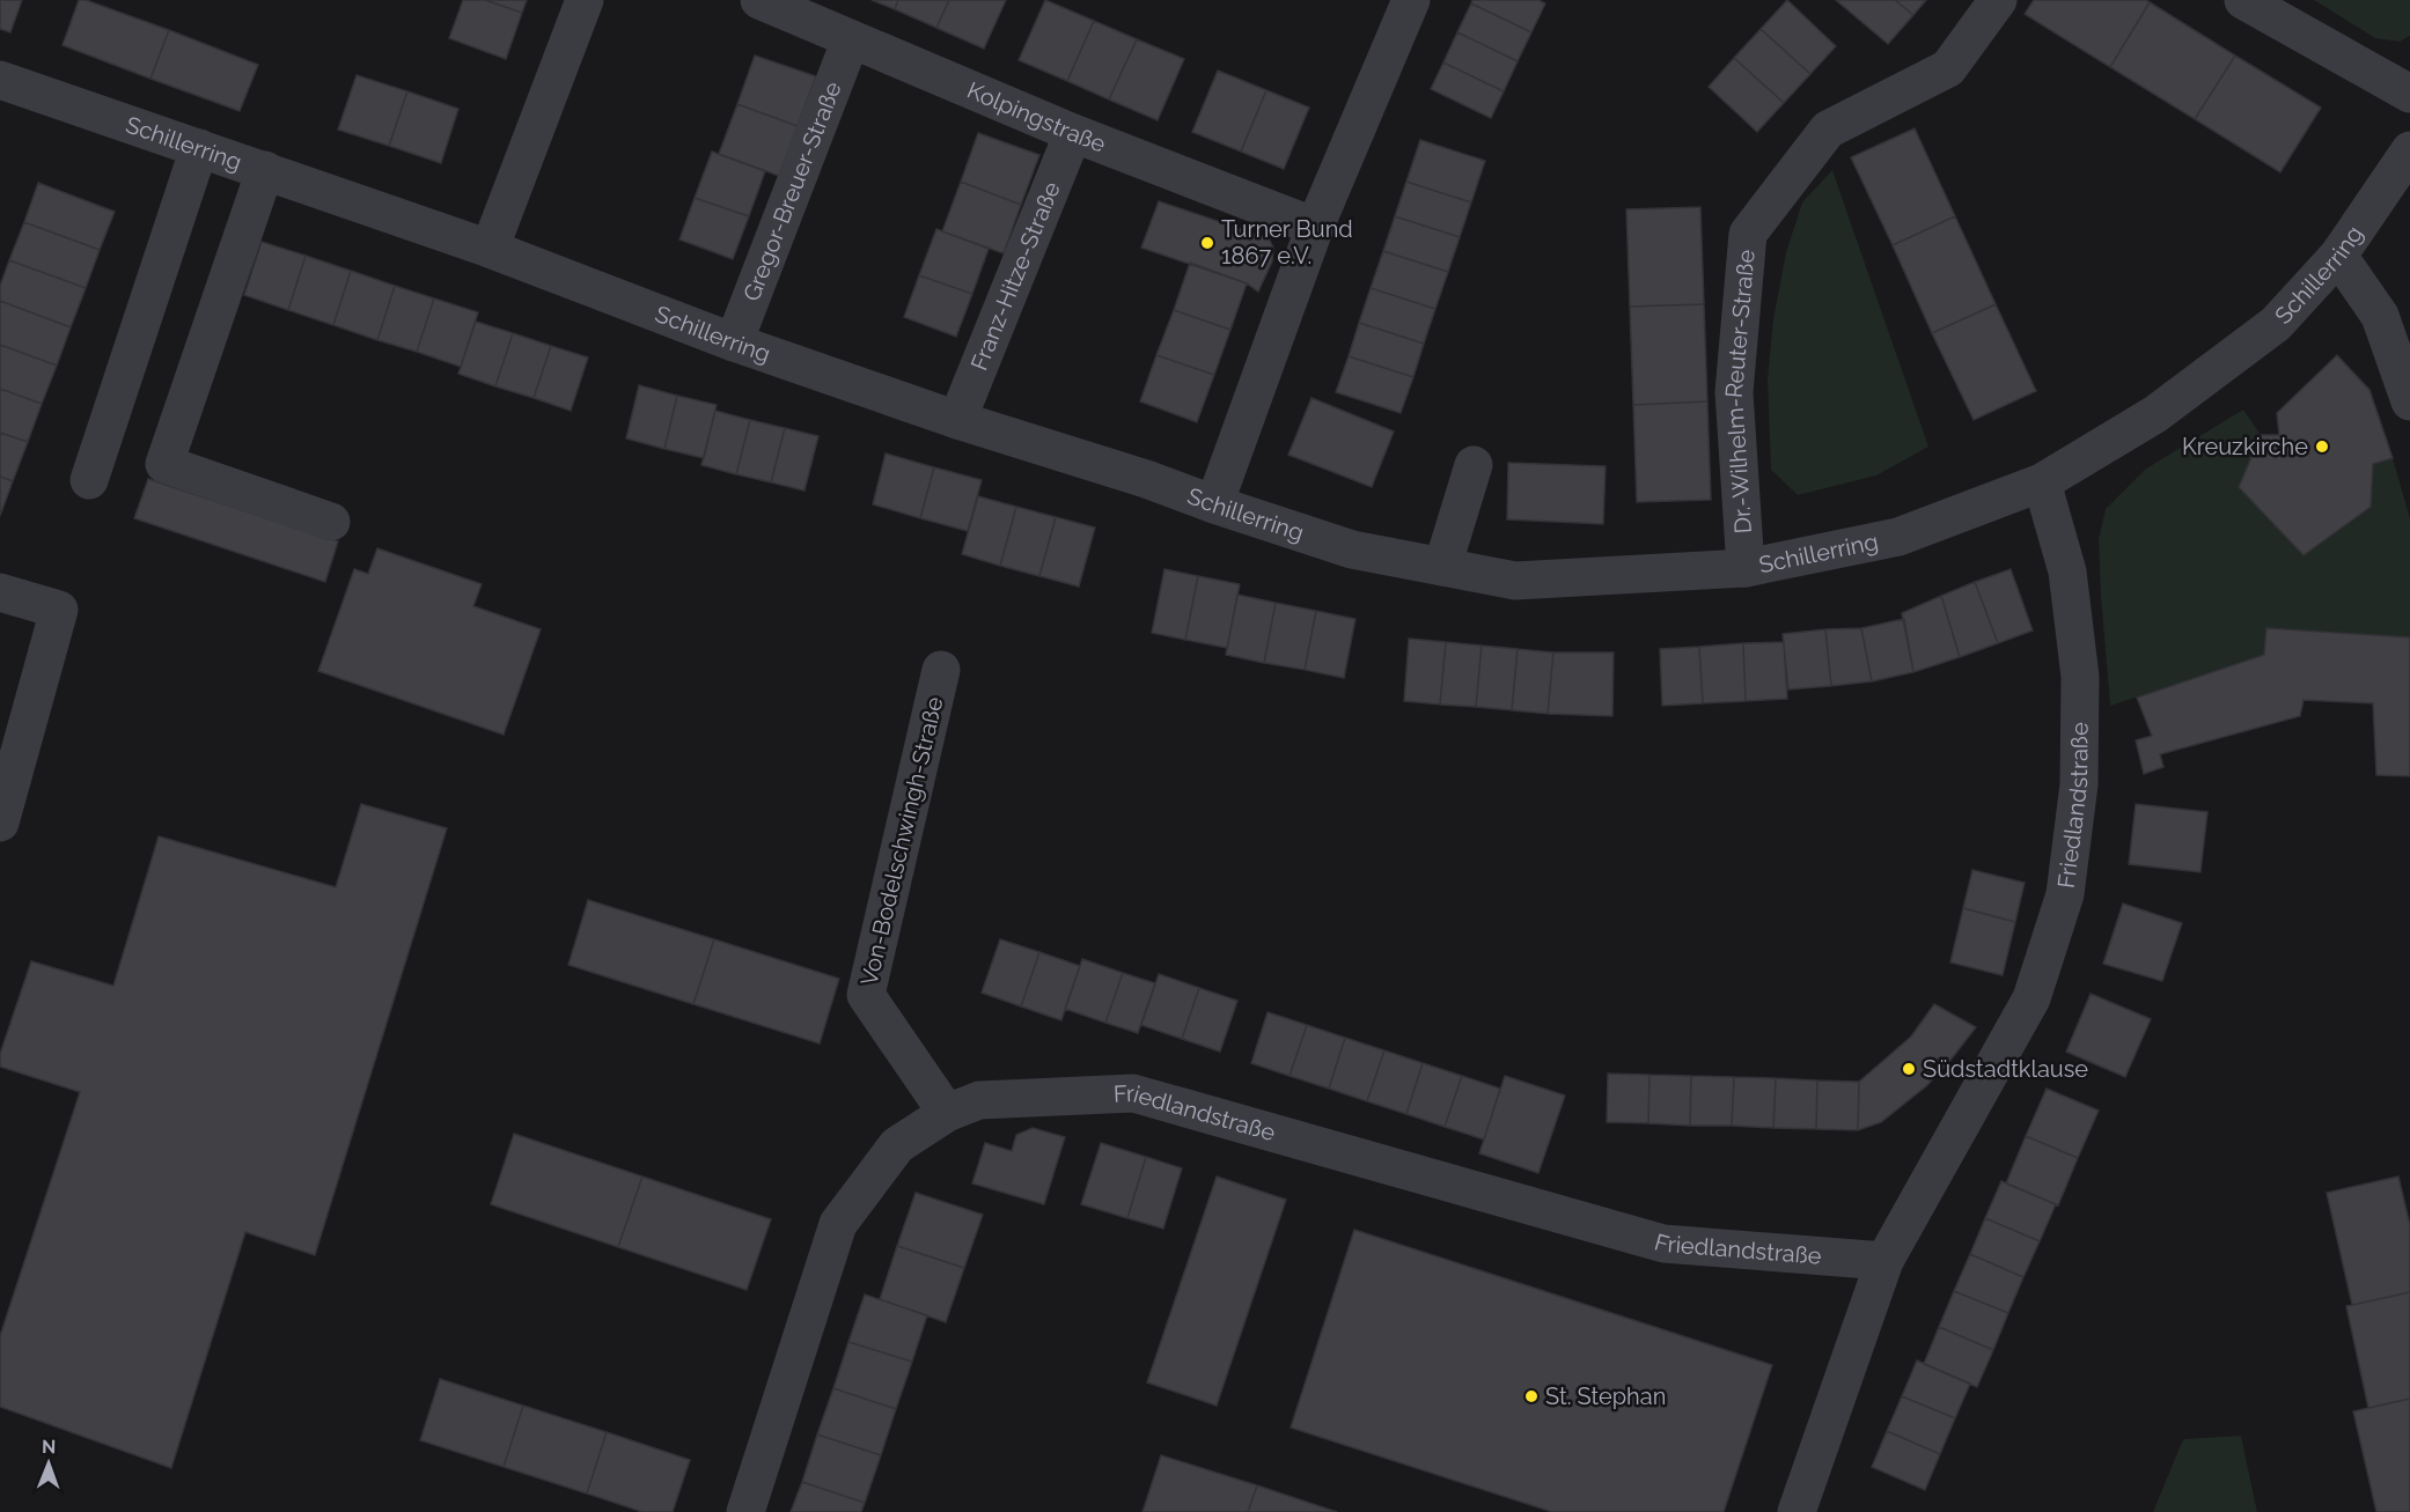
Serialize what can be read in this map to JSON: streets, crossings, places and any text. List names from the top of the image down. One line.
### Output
{"streets":{"street":["Kolpingstraße","Schillerring","Gregor-Breuer-Straße","Franz-Hitze-Straße","Dr.-Wilhelm-Reuter-Straße","Friedlandstraße","Von-Bodelschwingh-Straße"]},"crossings":[["Kolpingstraße","Gregor-Breuer-Straße"],["Kolpingstraße","Franz-Hitze-Straße"],["Schillerring","Gregor-Breuer-Straße"],["Schillerring","Franz-Hitze-Straße"],["Schillerring","Dr.-Wilhelm-Reuter-Straße"],["Schillerring","Friedlandstraße"],["Friedlandstraße","Von-Bodelschwingh-Straße"]],"places":["Turner Bund 1867 e.V.","Kreuzkirche","Südstadtklause","St. Stephan"],"north":"top"}
